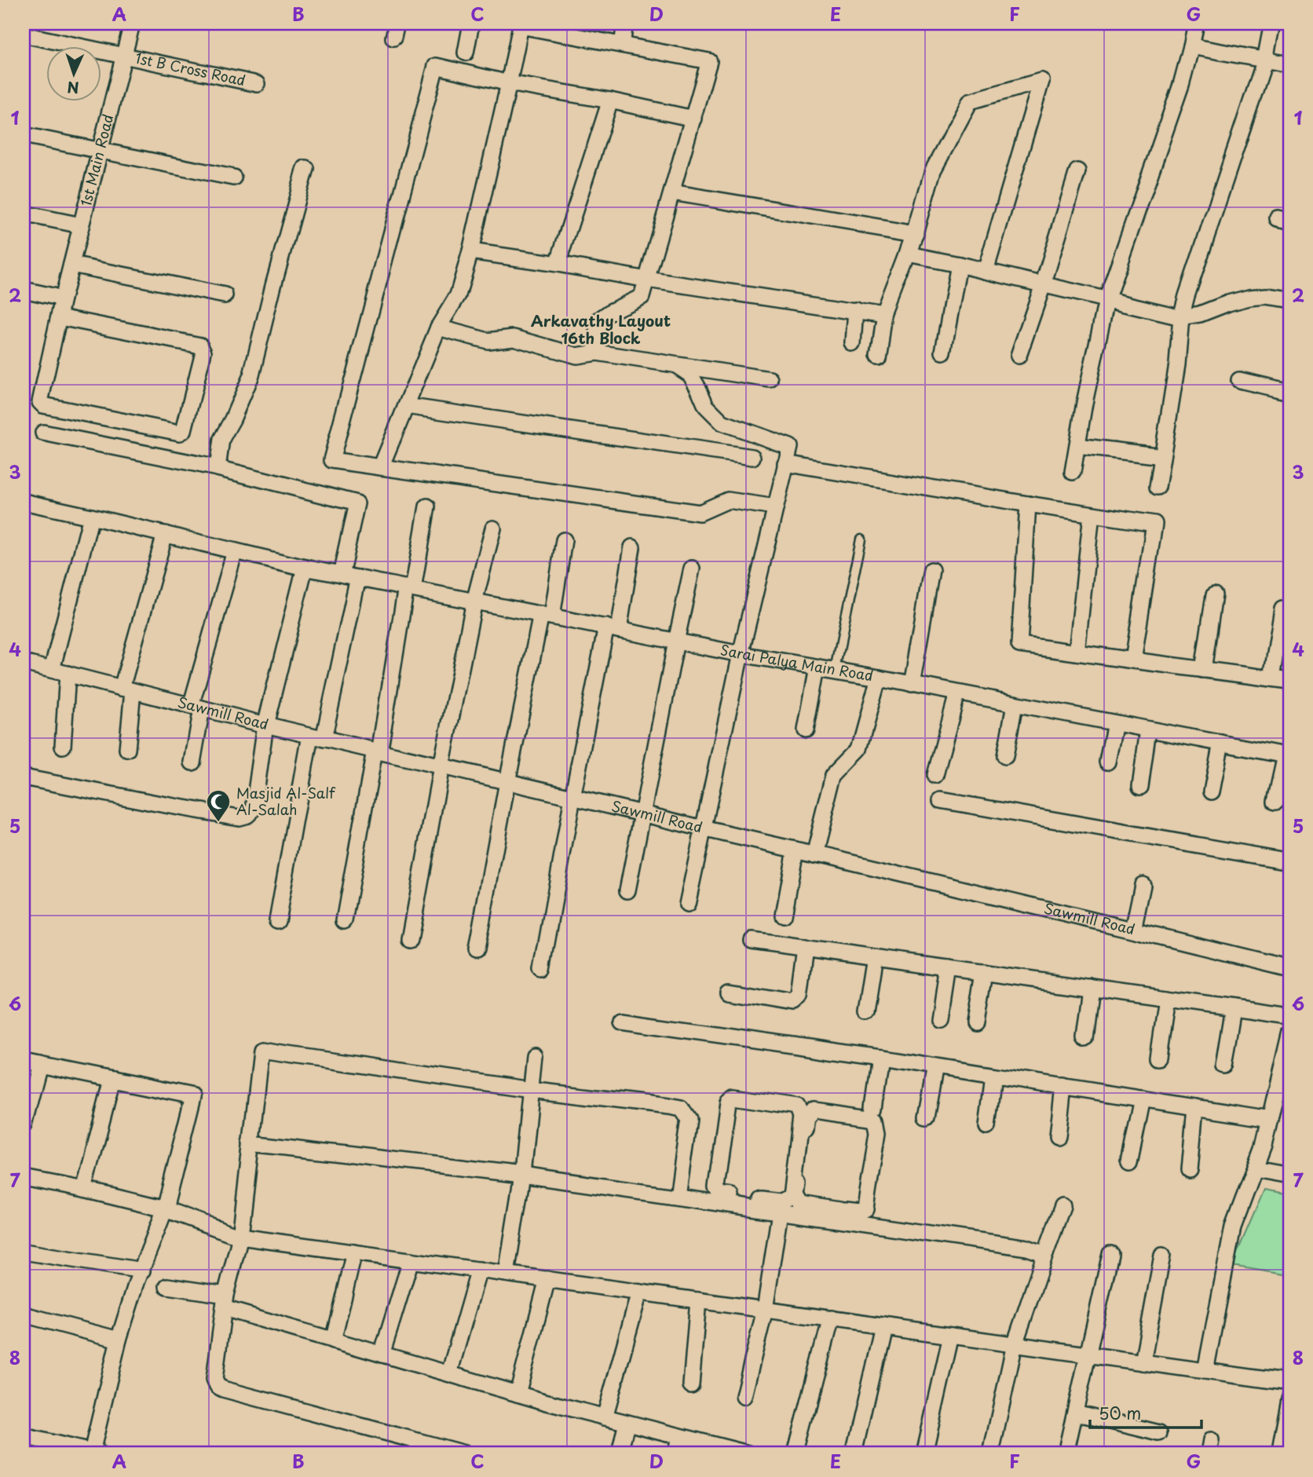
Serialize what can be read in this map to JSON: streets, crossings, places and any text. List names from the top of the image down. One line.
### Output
{"streets":{"street":["1st B Cross Road","1st Main Road","Sarai Palya Main Road","Sawmill Road"]},"crossings":[["1st B Cross Road","1st Main Road"]],"districts":["Arkavathy Layout 16th Block"],"places":{"mosque":["Masjid Al-Salf Al-Salah"]},"scale_bar":"50 m","north":"bottom","grid":{"columns":["A","B","C","D","E","F","G"],"rows":["1","2","3","4","5","6","7","8"]}}
